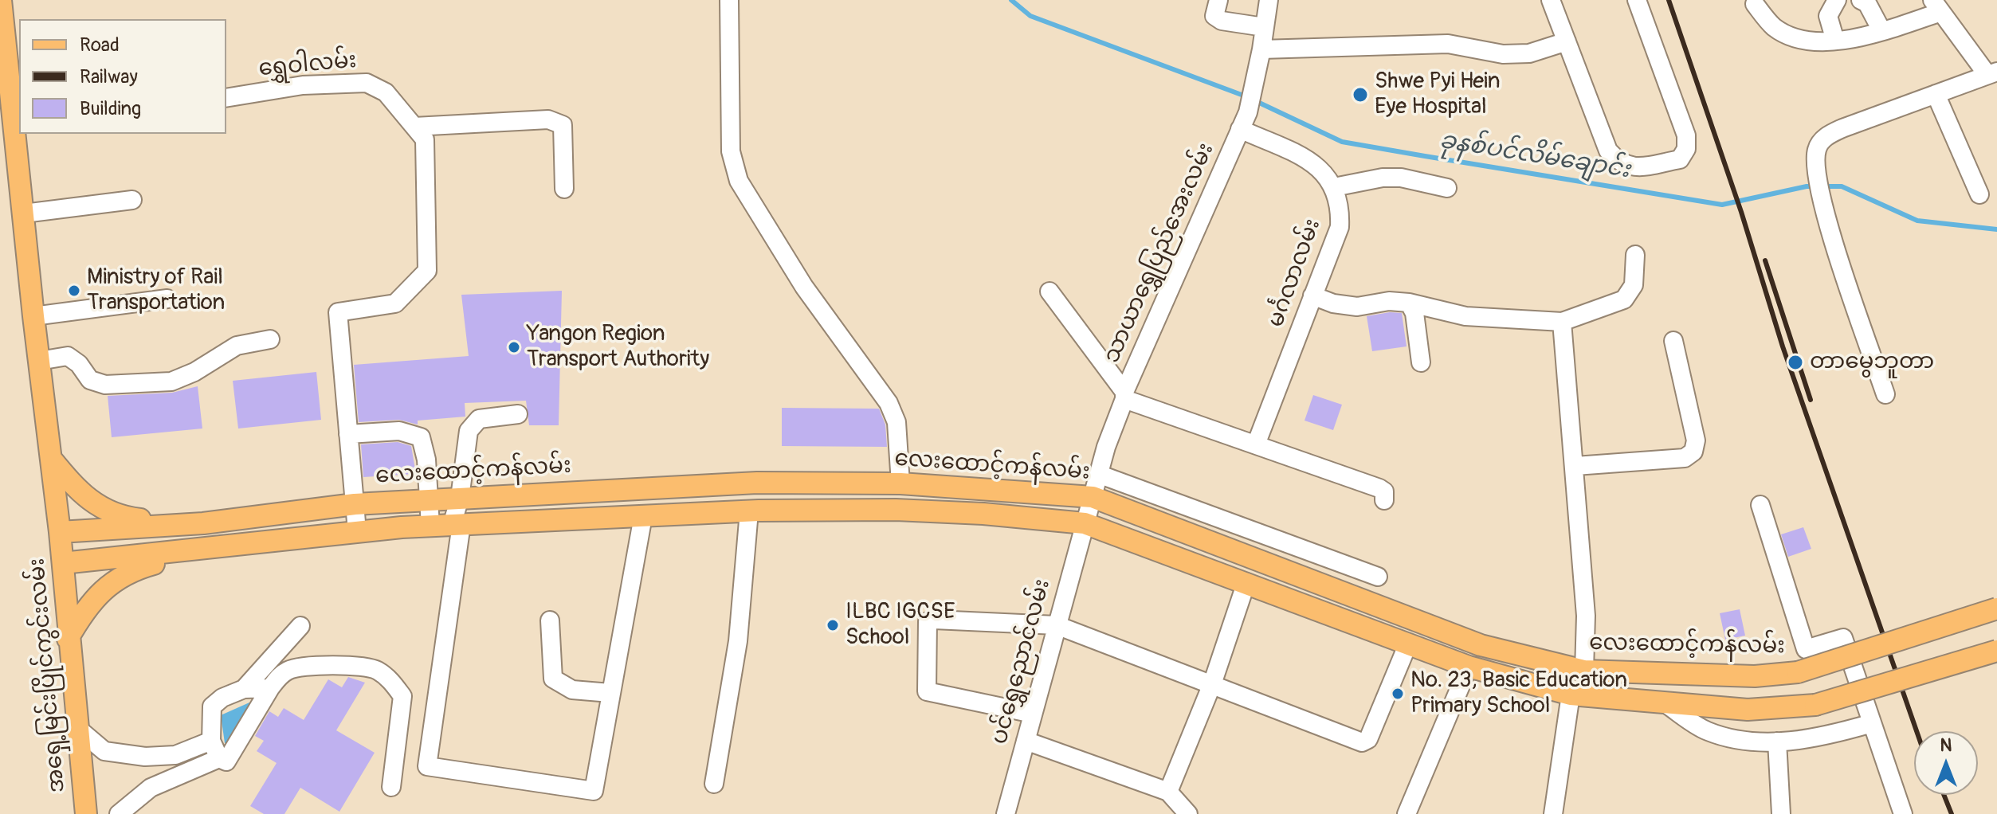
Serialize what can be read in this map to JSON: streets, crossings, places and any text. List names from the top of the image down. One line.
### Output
{"streets":{"main road":["လေးထောင့်ကန်လမ်း","အရှေ့မြင်းပြိုင်ကွင်းလမ်း"],"street":["ရွှေဝါလမ်း","သာယာရွှေပြည်အေးလမ်း","မင်္ဂလာလမ်း","ပင်ရွှေညောင်လမ်း"]},"crossings":[["သာယာရွှေပြည်အေးလမ်း","မင်္ဂလာလမ်း"],["သာယာရွှေပြည်အေးလမ်း","လေးထောင့်ကန်လမ်း"],["သာယာရွှေပြည်အေးလမ်း","ပင်ရွှေညောင်လမ်း"],["လေးထောင့်ကန်လမ်း","အရှေ့မြင်းပြိုင်ကွင်းလမ်း"]],"water":["ခုနစ်ပင်လိမ်ချောင်း"],"places":["Shwe Pyi Hein Eye Hospital","Ministry of Rail Transportation","Yangon Region Transport Authority","တာမွေဘူတာ","ILBC IGCSE School","No. 23, Basic Education Primary School"],"legend":["Road","Railway","Building"],"north":"top"}
